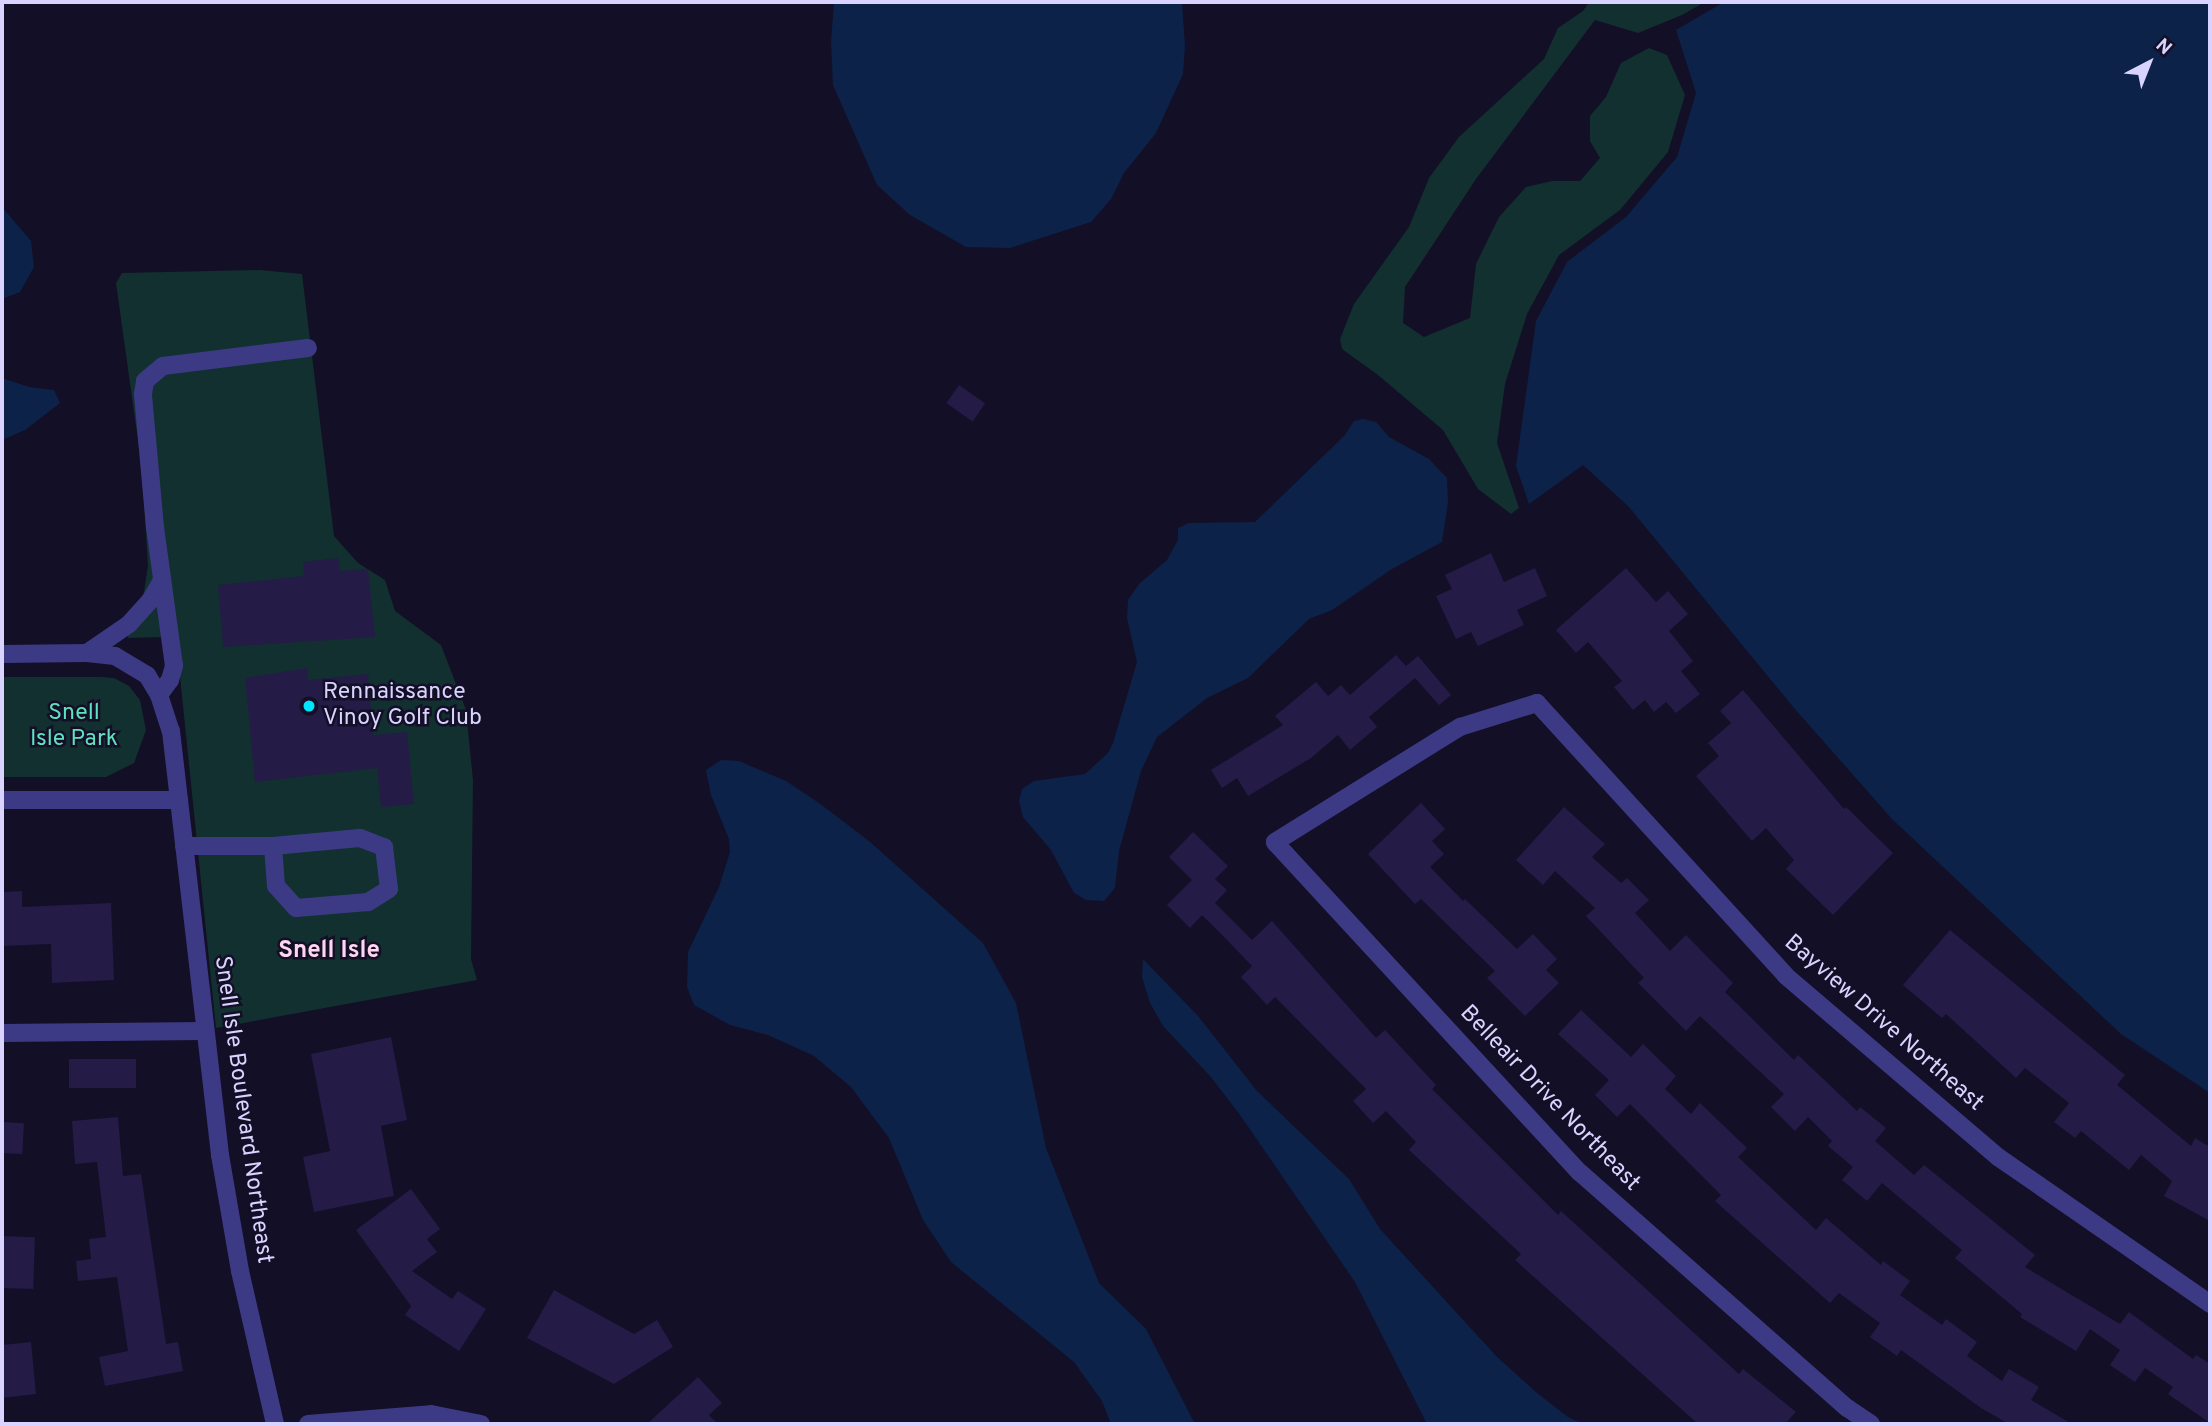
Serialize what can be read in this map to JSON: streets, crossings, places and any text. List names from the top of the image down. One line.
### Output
{"streets":{"street":["Bayview Drive Northeast","Belleair Drive Northeast","Snell Isle Boulevard Northeast"]},"crossings":[["Bayview Drive Northeast","Belleair Drive Northeast"]],"districts":["Snell Isle"],"parks":["Snell Isle Park"],"places":["Rennaissance Vinoy Golf Club"],"north":"top right"}
